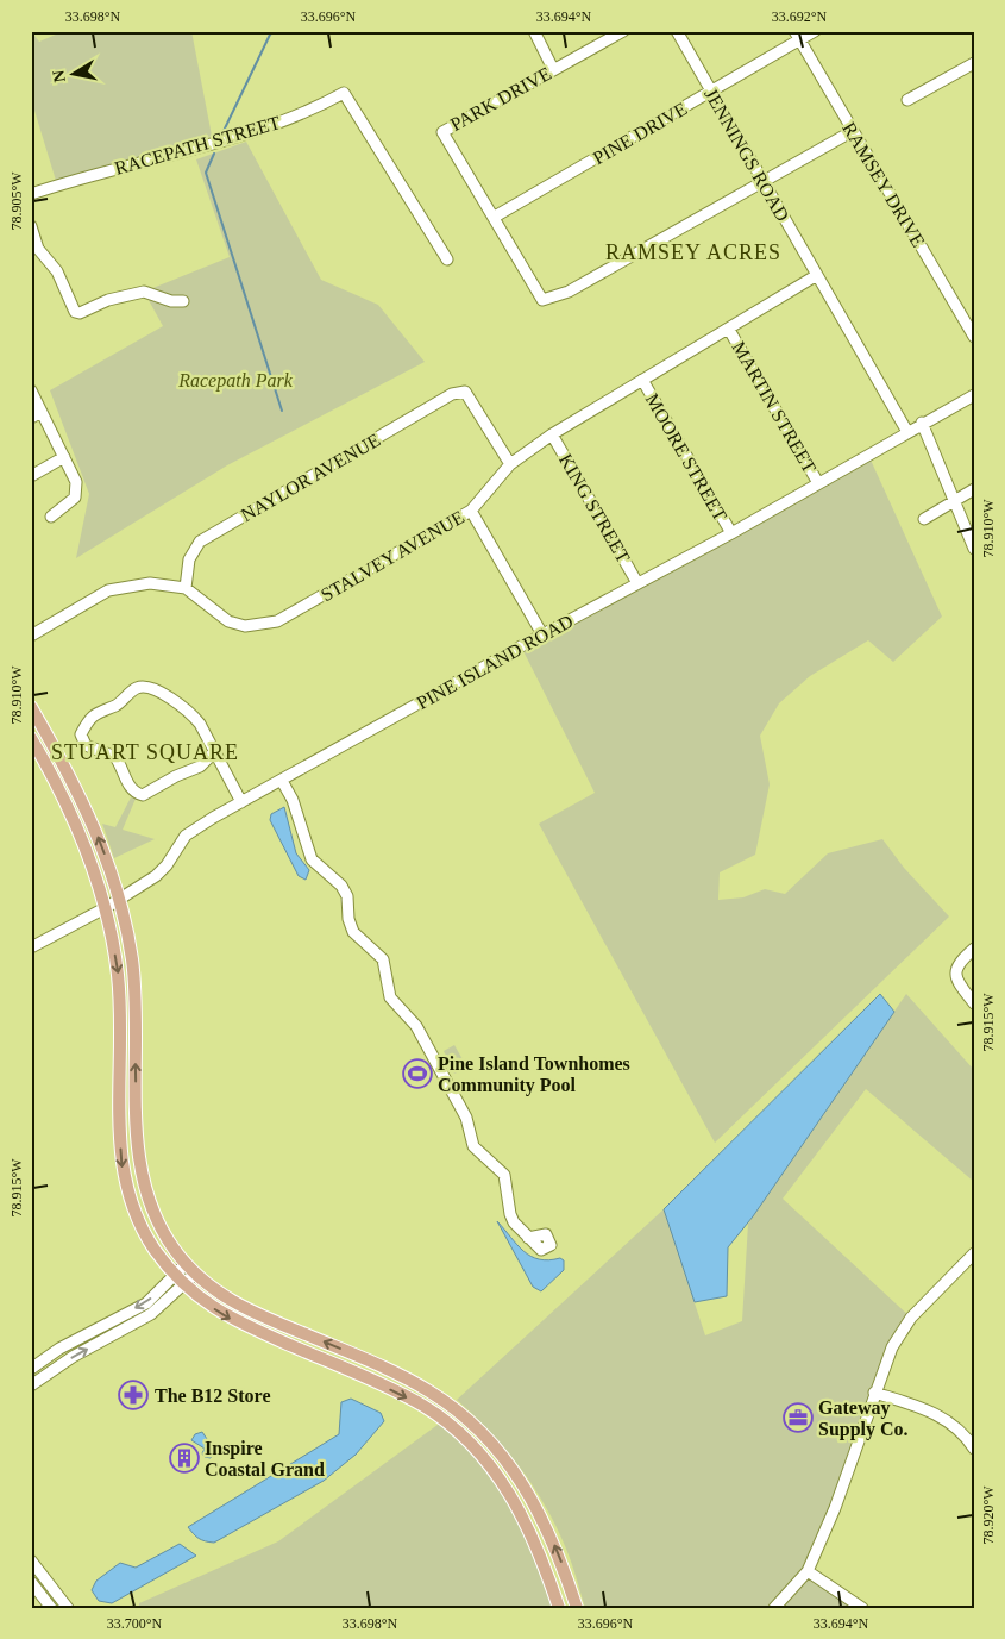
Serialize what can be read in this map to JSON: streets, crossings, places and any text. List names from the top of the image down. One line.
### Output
{"streets":{"street":["PARK DRIVE","PINE DRIVE","RACEPATH STREET","JENNINGS ROAD","RAMSEY DRIVE","MARTIN STREET","MOORE STREET","NAYLOR AVENUE","KING STREET","STALVEY AVENUE","PINE ISLAND ROAD"]},"crossings":[["PARK DRIVE","PINE DRIVE"],["PINE DRIVE","JENNINGS ROAD"],["PINE DRIVE","RAMSEY DRIVE"],["JENNINGS ROAD","STALVEY AVENUE"],["JENNINGS ROAD","PINE ISLAND ROAD"],["MARTIN STREET","STALVEY AVENUE"],["MARTIN STREET","PINE ISLAND ROAD"],["MOORE STREET","STALVEY AVENUE"],["MOORE STREET","PINE ISLAND ROAD"],["NAYLOR AVENUE","STALVEY AVENUE"],["KING STREET","STALVEY AVENUE"],["KING STREET","PINE ISLAND ROAD"]],"districts":["RAMSEY ACRES","STUART SQUARE"],"parks":["Racepath Park"],"places":{"sports":["Pine Island Townhomes Community Pool"],"pharmacy":["The B12 Store"],"office":["Gateway Supply Co."],"building":["Inspire Coastal Grand"]},"north":"left","coordinates":["33.698°N","33.696°N","33.694°N","33.692°N","78.905°W","78.910°W","78.915°W","78.920°W","33.700°N"]}
